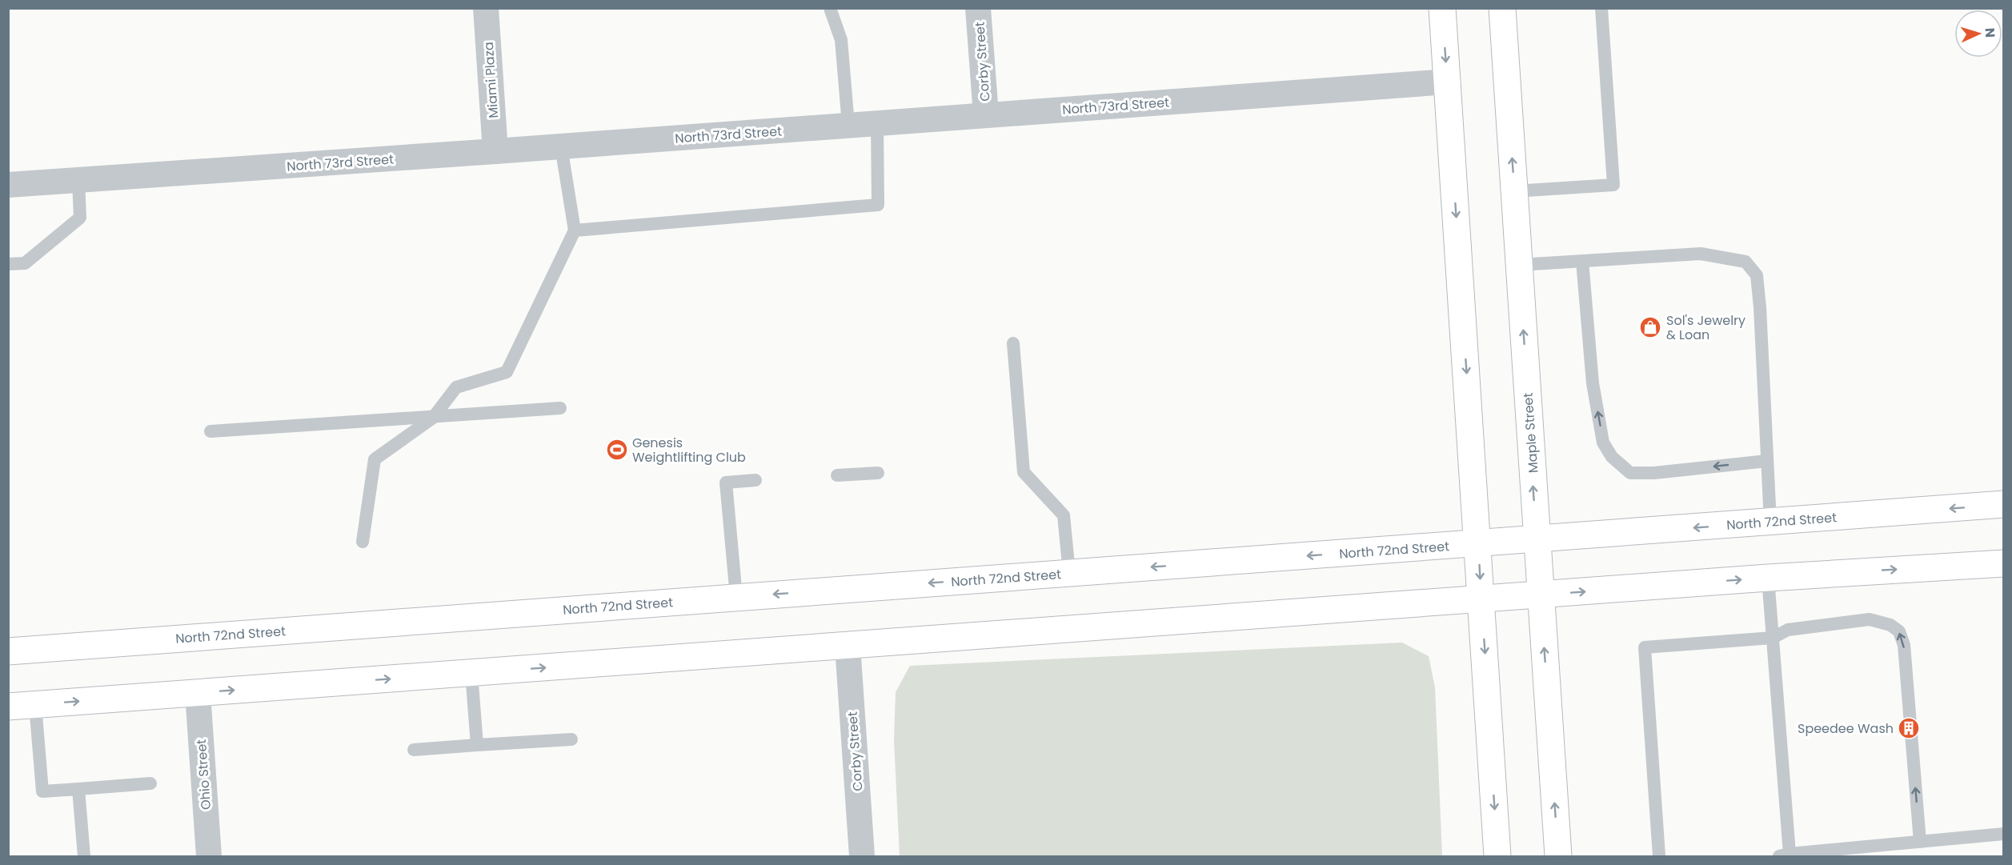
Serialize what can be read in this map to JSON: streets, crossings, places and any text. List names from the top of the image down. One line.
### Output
{"streets":{"main road":["Maple Street","North 72nd Street"],"street":["Corby Street","Miami Plaza","North 73rd Street","Ohio Street"]},"crossings":[["Corby Street","North 73rd Street"],["Miami Plaza","North 73rd Street"],["Maple Street","North 72nd Street"]],"places":{"shop":["Sol's Jewelry & Loan"],"sports":["Genesis Weightlifting Club"],"building":["Speedee Wash"]},"north":"right"}
